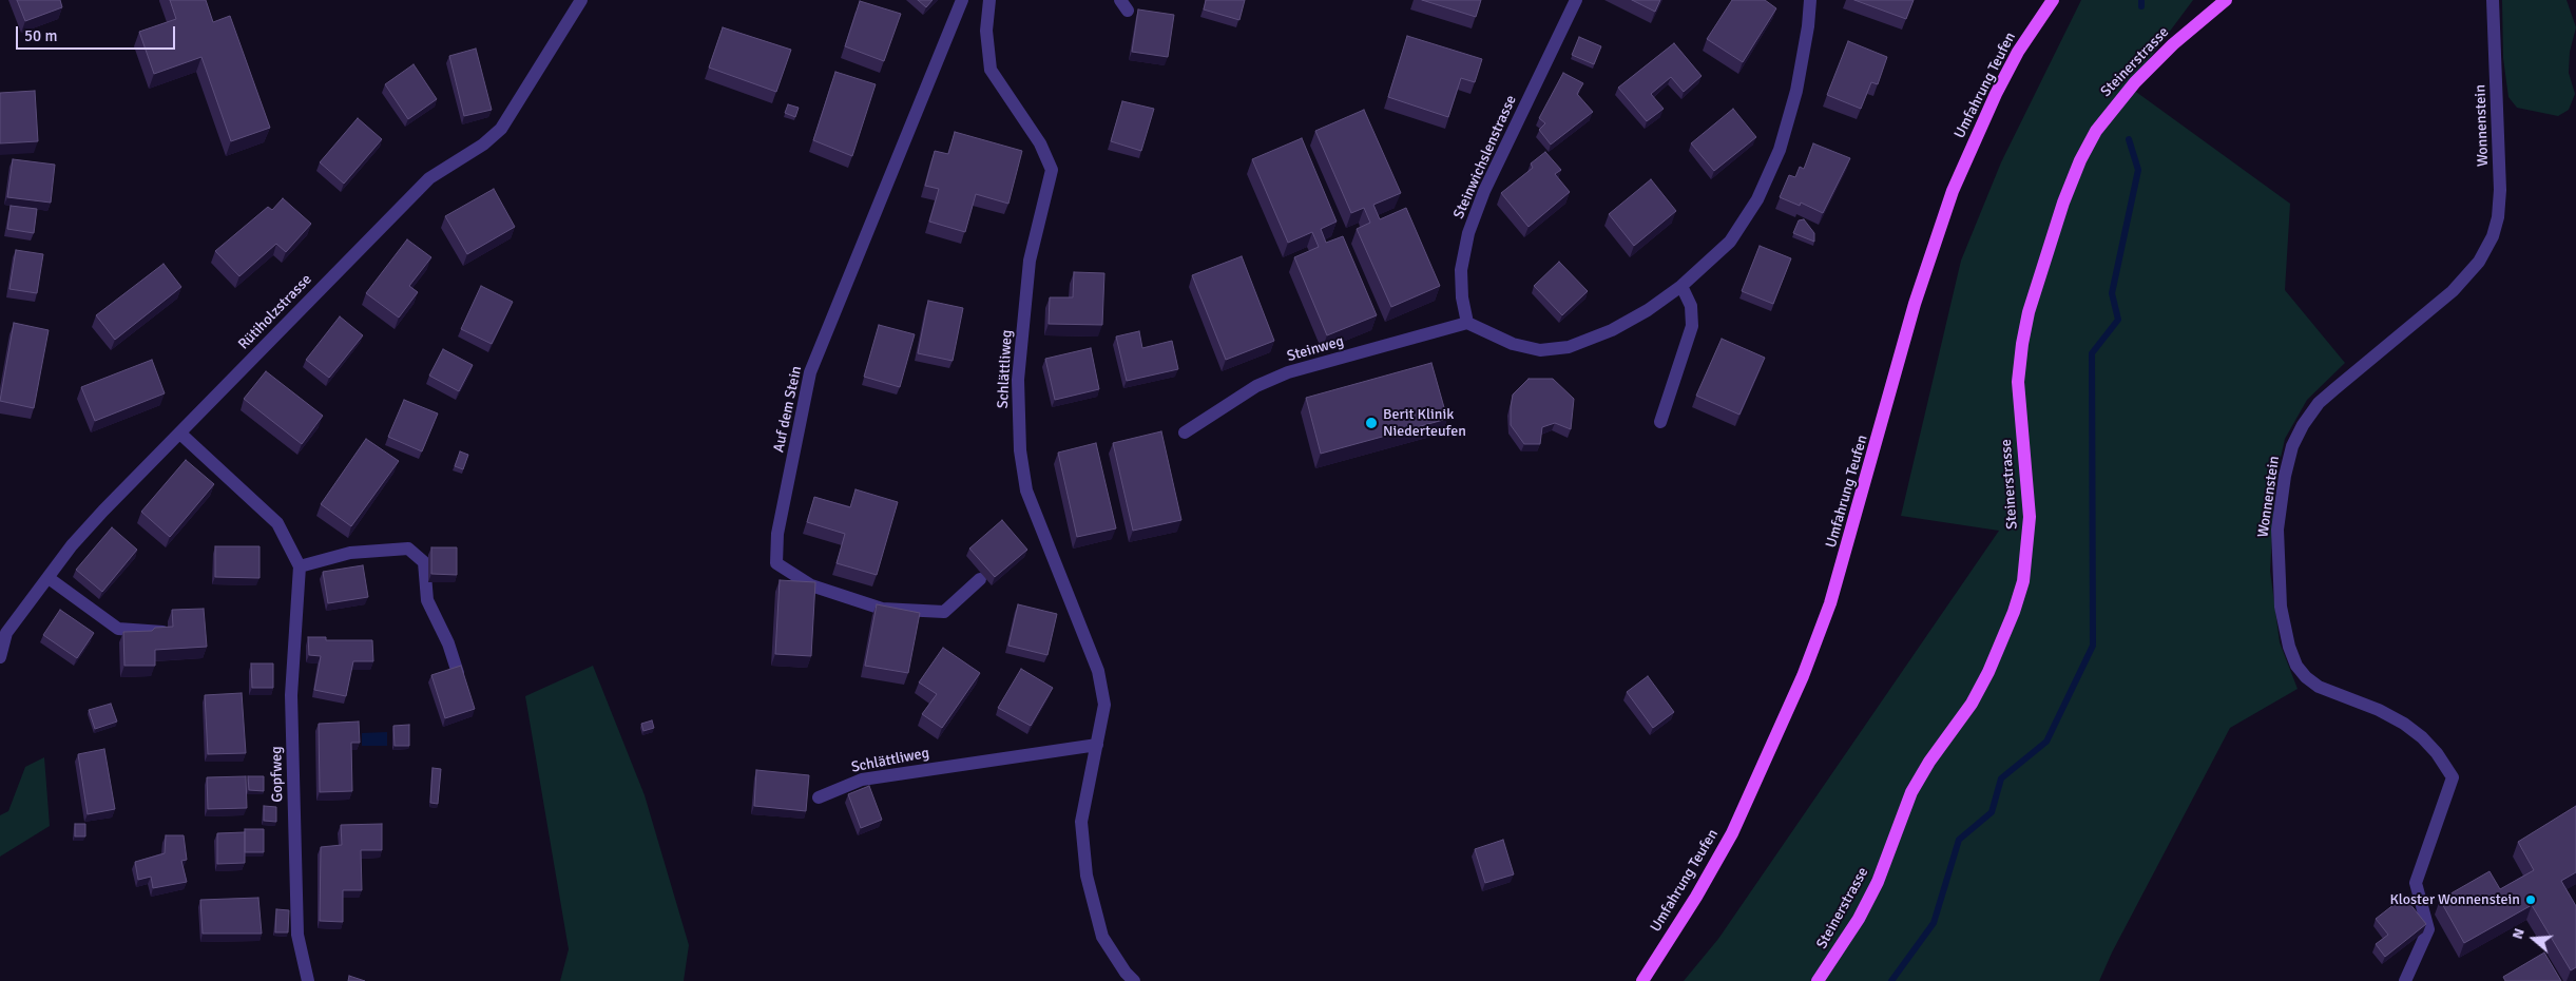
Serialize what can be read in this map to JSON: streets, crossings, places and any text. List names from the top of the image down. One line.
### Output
{"streets":{"main road":["Steinerstrasse","Umfahrung Teufen"],"street":["Wonnenstein","Steinwichslenstrasse","Rütiholzstrasse","Steinweg","Schlättliweg","Auf dem Stein","Gopfweg"]},"crossings":[["Steinwichslenstrasse","Steinweg"]],"places":["Berit Klinik Niederteufen","Kloster Wonnenstein"],"scale_bar":"50 m","north":"left"}
